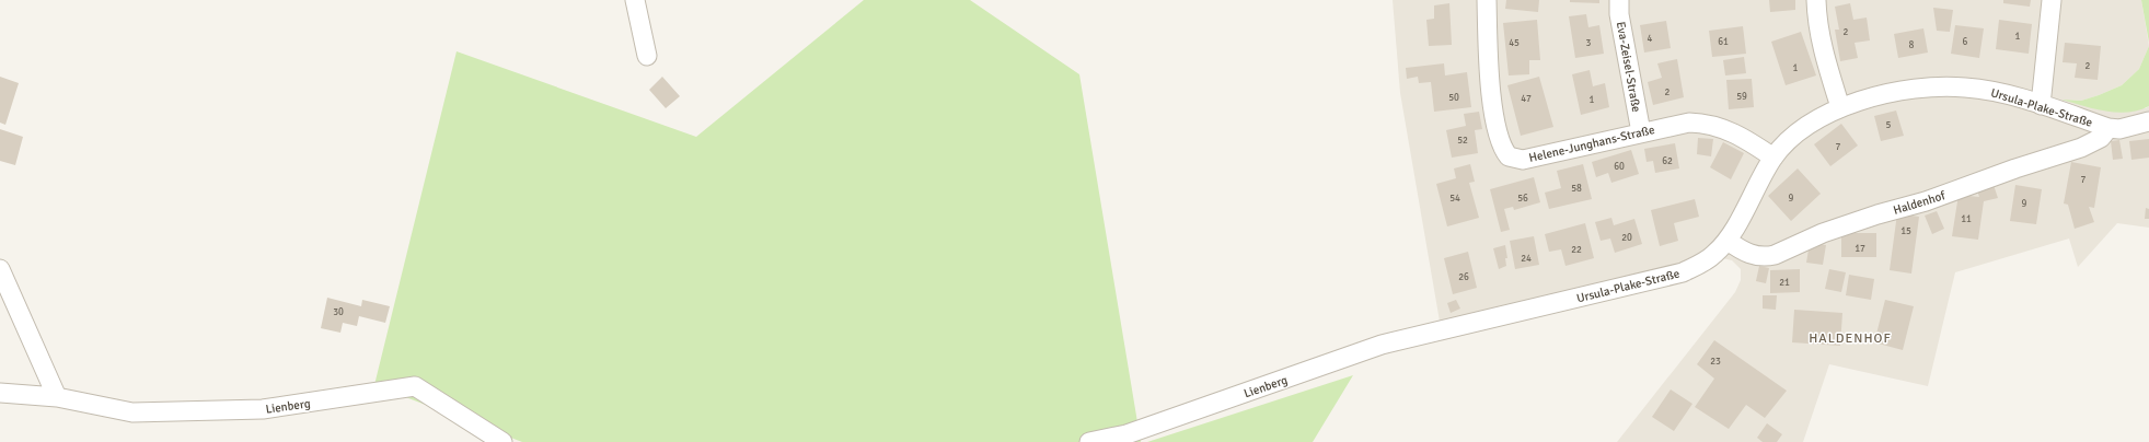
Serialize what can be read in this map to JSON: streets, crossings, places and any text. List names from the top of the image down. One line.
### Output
{"streets":{"street":["Eva-Zeisel-Straße","Ursula-Plake-Straße","Helene-Junghans-Straße","Haldenhof","Lienberg"]},"crossings":[["Eva-Zeisel-Straße","Helene-Junghans-Straße"],["Ursula-Plake-Straße","Helene-Junghans-Straße"],["Ursula-Plake-Straße","Haldenhof"],["Ursula-Plake-Straße","Lienberg"]],"districts":["HALDENHOF"],"house_numbers":["2","1","4","61","6","45","3","8","2","1","2","59","50","47","1","5","52","7","62","60","7","58","54","56","9","9","11","15","20","17","22","24","26","21","30","23"]}
